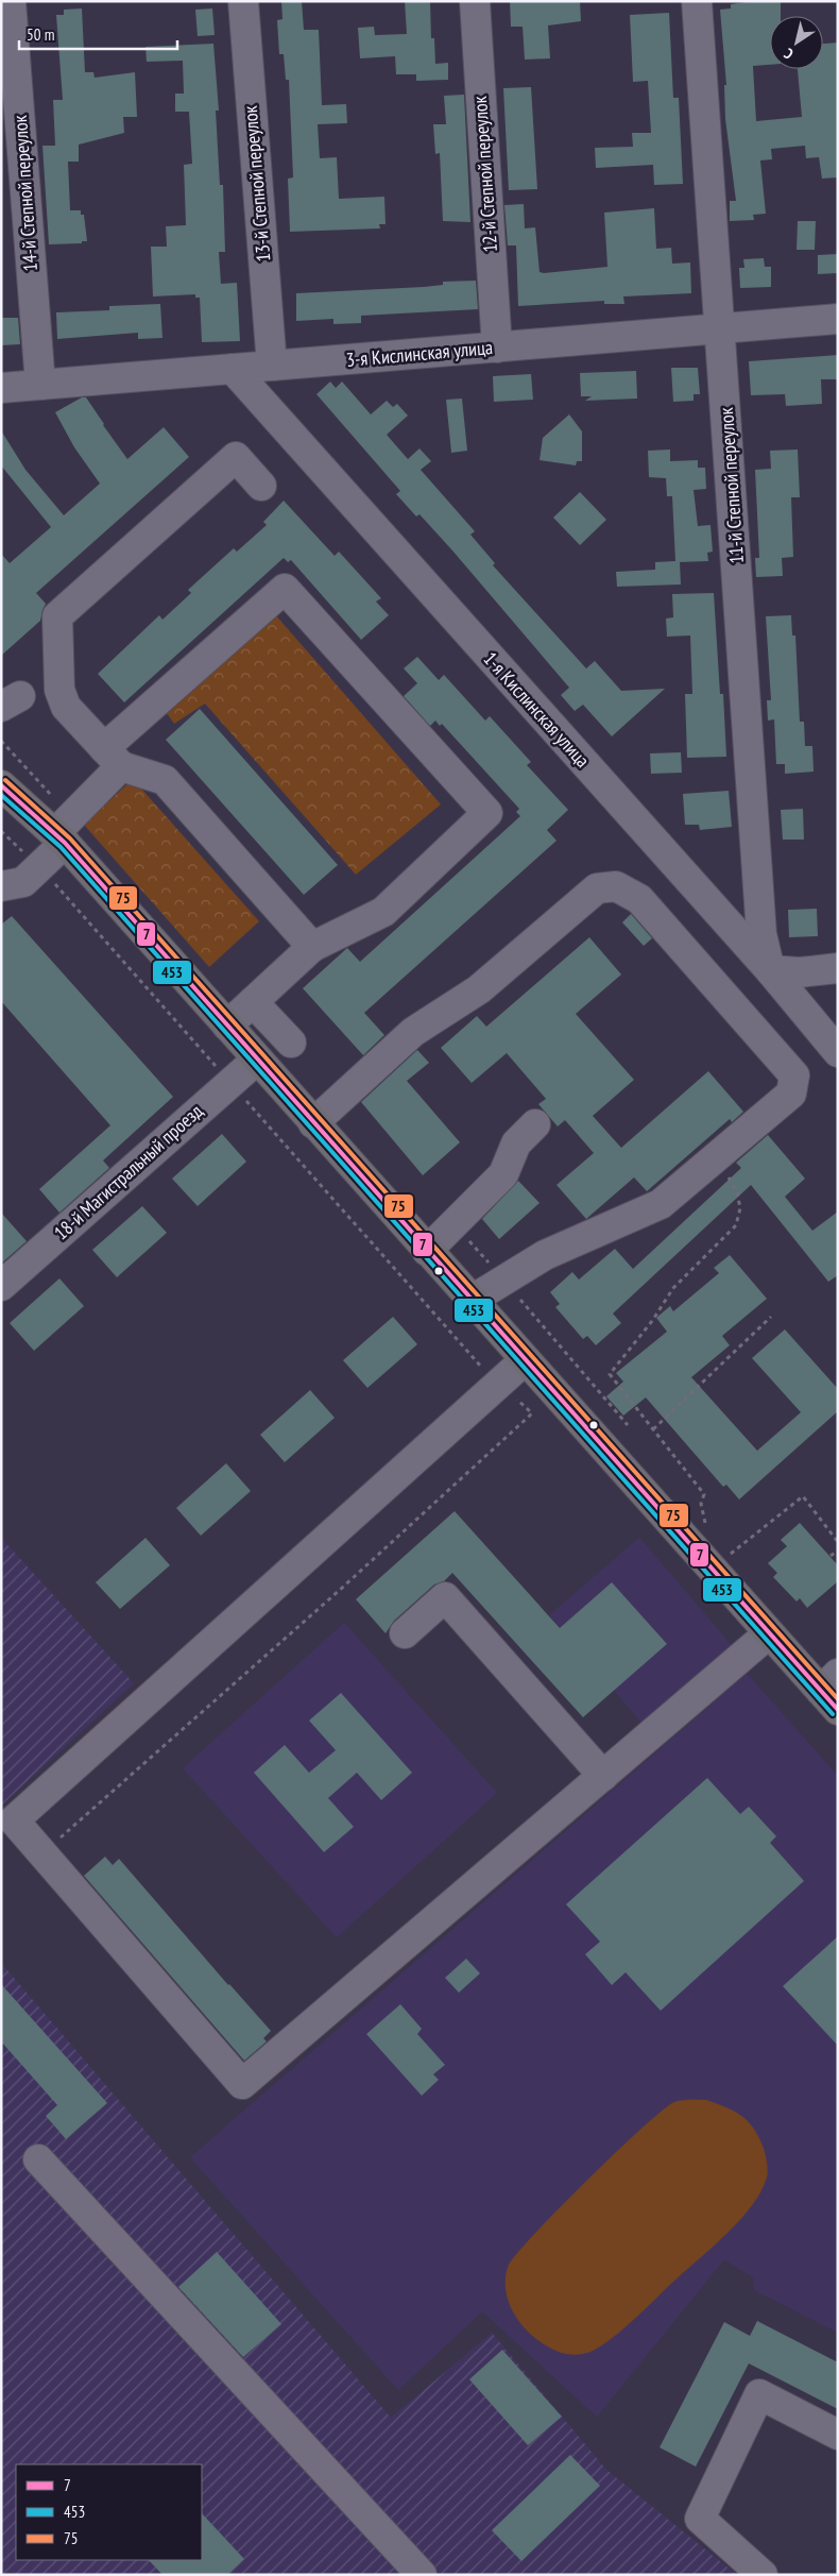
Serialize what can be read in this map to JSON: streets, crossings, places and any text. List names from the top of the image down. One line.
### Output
{"streets":{"street":["12-й Степной переулок","13-й Степной переулок","14-й Степной переулок","3-я Кислинская улица","11-й Степной переулок","1-я Кислинская улица","18-й Магистральный проезд"]},"crossings":[["12-й Степной переулок","3-я Кислинская улица"],["13-й Степной переулок","3-я Кислинская улица"],["14-й Степной переулок","3-я Кислинская улица"],["3-я Кислинская улица","11-й Степной переулок"],["3-я Кислинская улица","1-я Кислинская улица"],["11-й Степной переулок","1-я Кислинская улица"]],"lines":["transit line 75","transit line 7","transit line 453"],"legend":["7","453","75"],"scale_bar":"50 m","north":"bottom left"}
